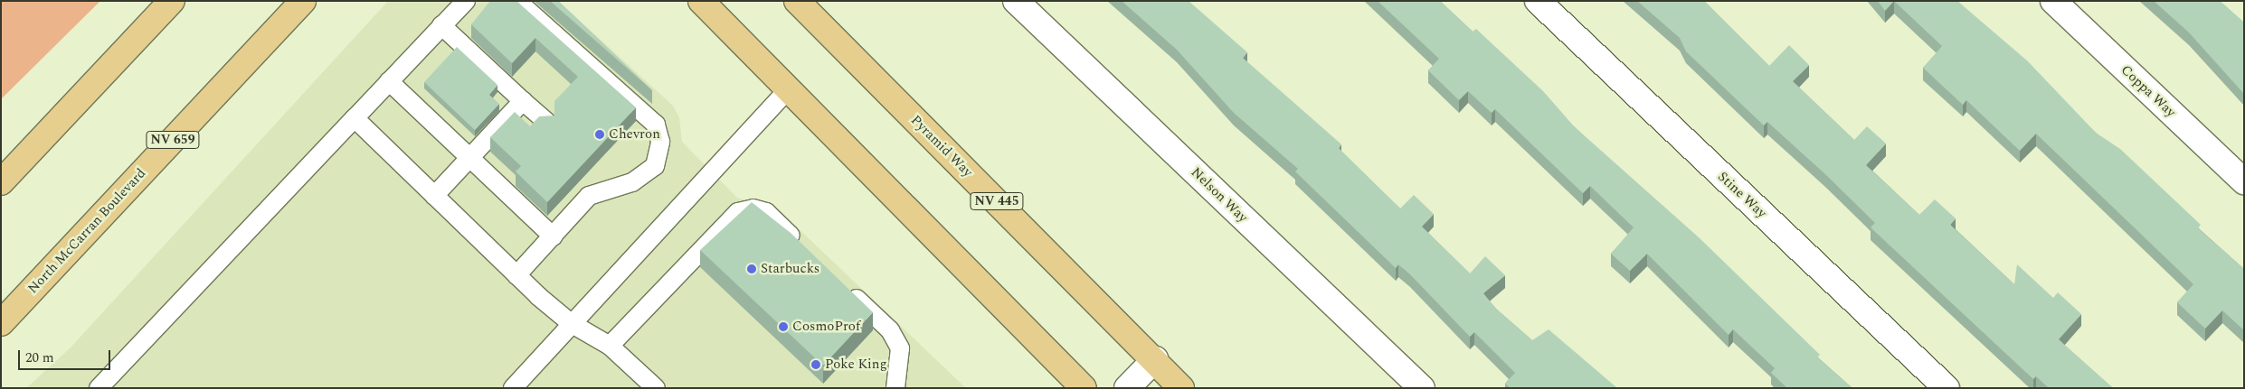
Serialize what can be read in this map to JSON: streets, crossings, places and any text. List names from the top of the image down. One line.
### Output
{"streets":{"main road":["NV 659","Pyramid Way","NV 445","North McCarran Boulevard"],"street":["Coppa Way","Nelson Way","Stine Way"]},"places":["Chevron","Starbucks","CosmoProf","Poke King"],"scale_bar":"20 m"}
